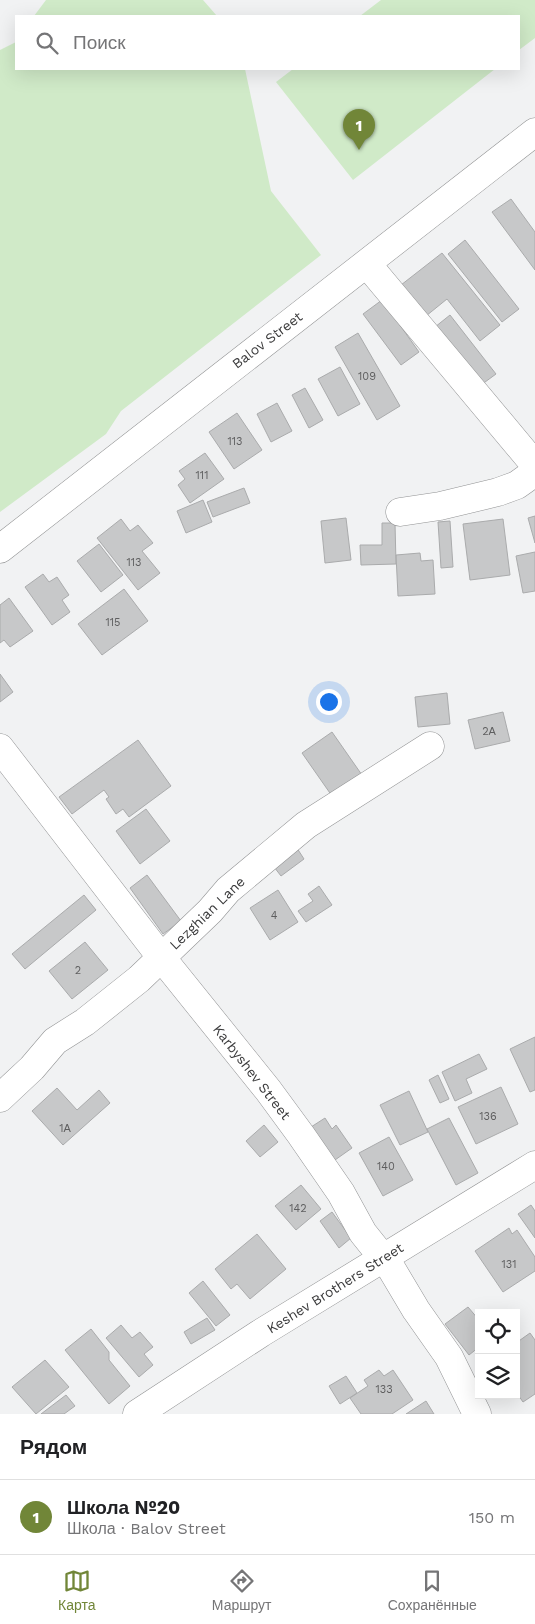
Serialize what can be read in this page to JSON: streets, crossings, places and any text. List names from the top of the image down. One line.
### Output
{"streets":{"street":["Balov Street","Lezghian Lane","Karbyshev Street","Keshev Brothers Street"]},"crossings":[["Lezghian Lane","Karbyshev Street"],["Karbyshev Street","Keshev Brothers Street"]],"house_numbers":["109","113","111","113","115","2А","4","2","136","1А","140","142","131","133"],"page":{"search":"Поиск","pins":"1","heading":"Рядом","list":[{"mark":"1","name":"Школа №20","note":"Школа · Balov Street","value":"150 m"}],"nav":["Карта","Маршрут","Сохранённые"]}}
